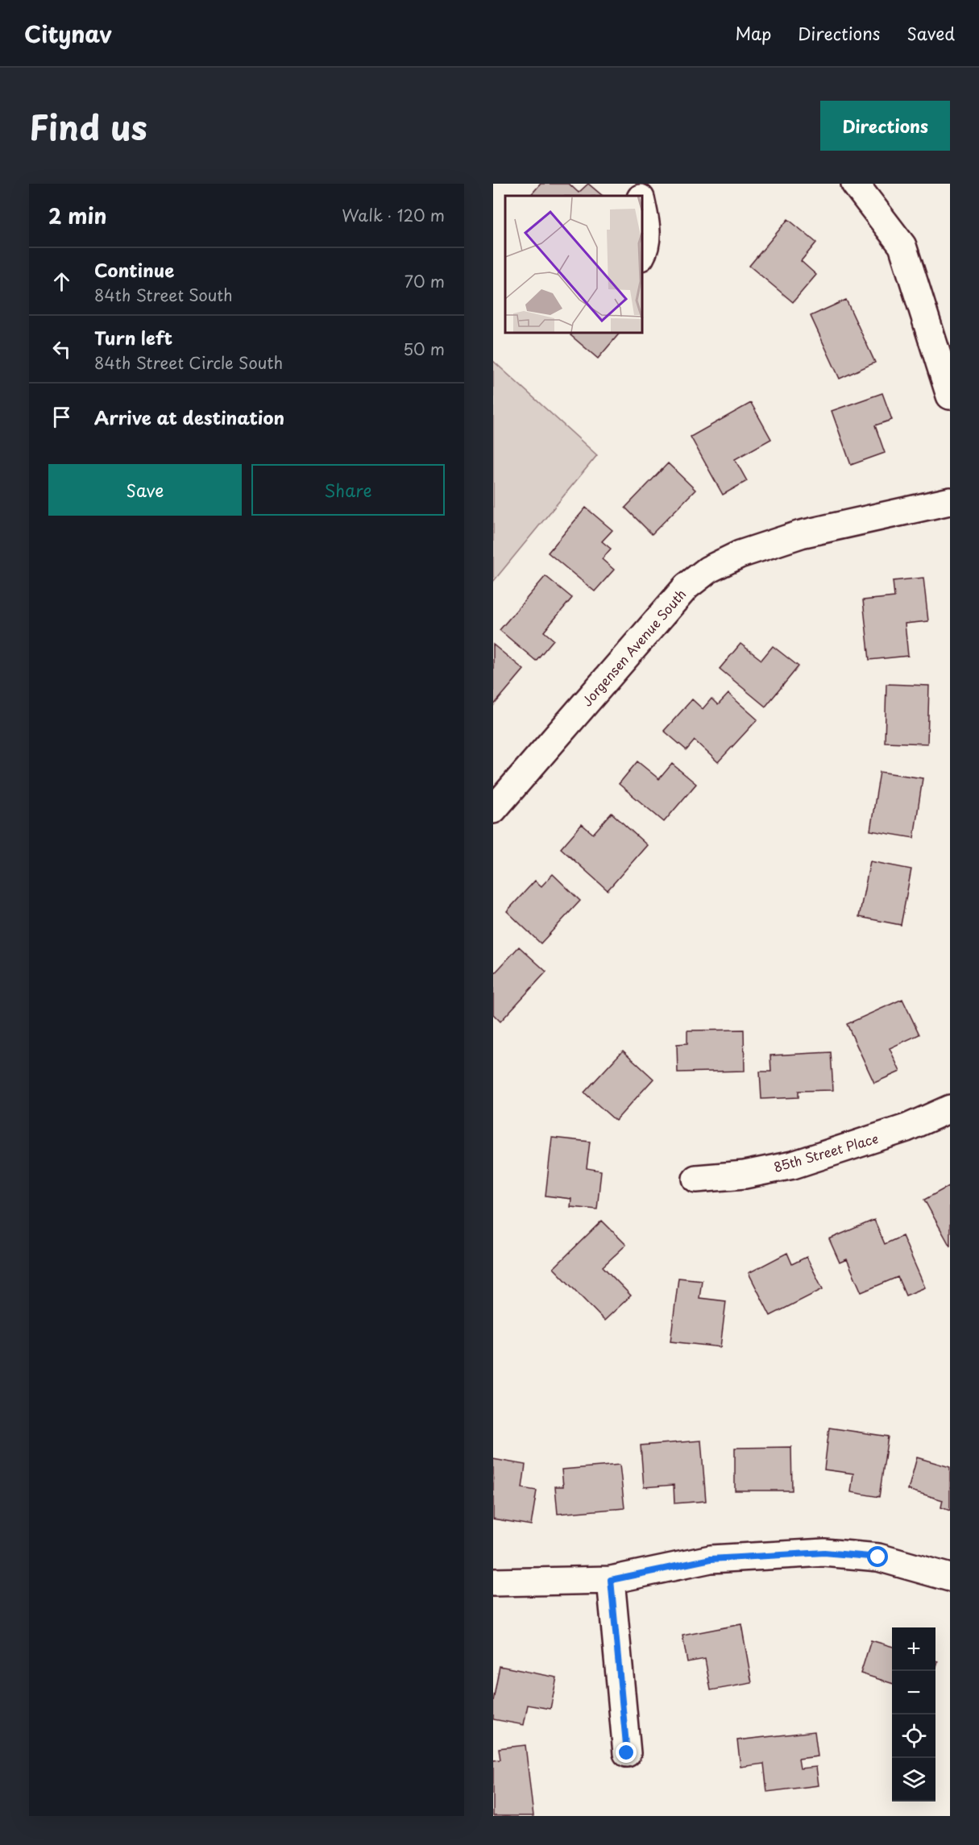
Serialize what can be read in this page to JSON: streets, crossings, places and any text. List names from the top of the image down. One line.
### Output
{"streets":{"street":["Jorgensen Avenue South","85th Street Place"]},"page":{"header":"Citynav","nav":["Map","Directions","Saved"],"title":"Find us","buttons":["Directions",["Save","Share"]],"heading":["2 min","Walk · 120 m"],"list":[["Continue","84th Street South","70 m"],["Turn left","84th Street Circle South","50 m"],"Arrive at destination"],"map_buttons":["+","−"]}}
